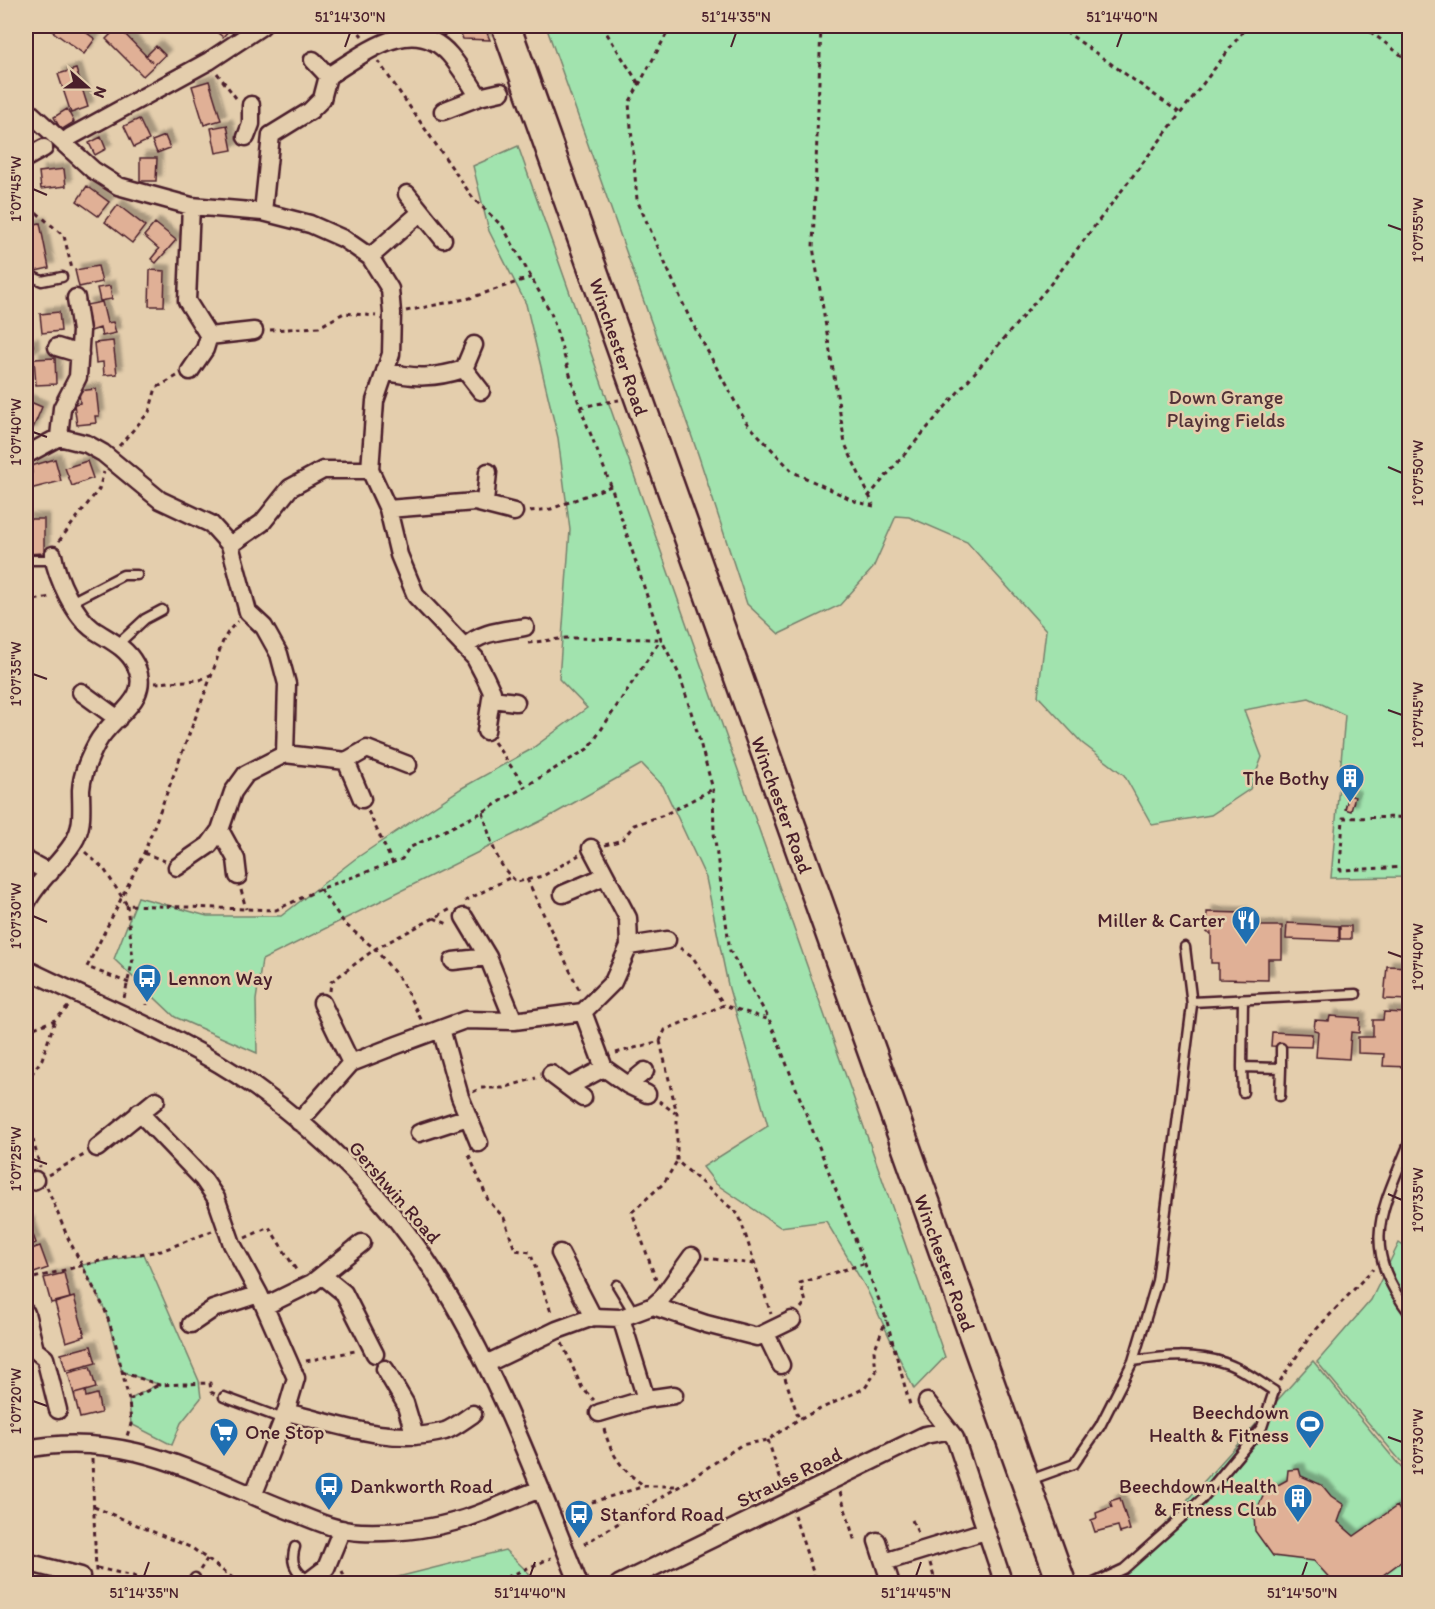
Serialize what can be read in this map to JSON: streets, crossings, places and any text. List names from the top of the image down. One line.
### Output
{"streets":{"main road":["Winchester Road"],"street":["Gershwin Road","Strauss Road"]},"parks":["Down Grange Playing Fields"],"places":{"building":["The Bothy","Beechdown Health & Fitness Club"],"restaurant":["Miller & Carter"],"bus stop":["Lennon Way","Dankworth Road","Stanford Road"],"sports":["Beechdown Health & Fitness"],"supermarket":["One Stop"]},"north":"right","coordinates":["51°14'30\"N","51°14'35\"N","51°14'40\"N","1°07'45\"W","1°07'55\"W","1°07'40\"W","1°07'50\"W","1°07'35\"W","1°07'30\"W","1°07'25\"W","1°07'20\"W","51°14'45\"N","51°14'50\"N"]}
